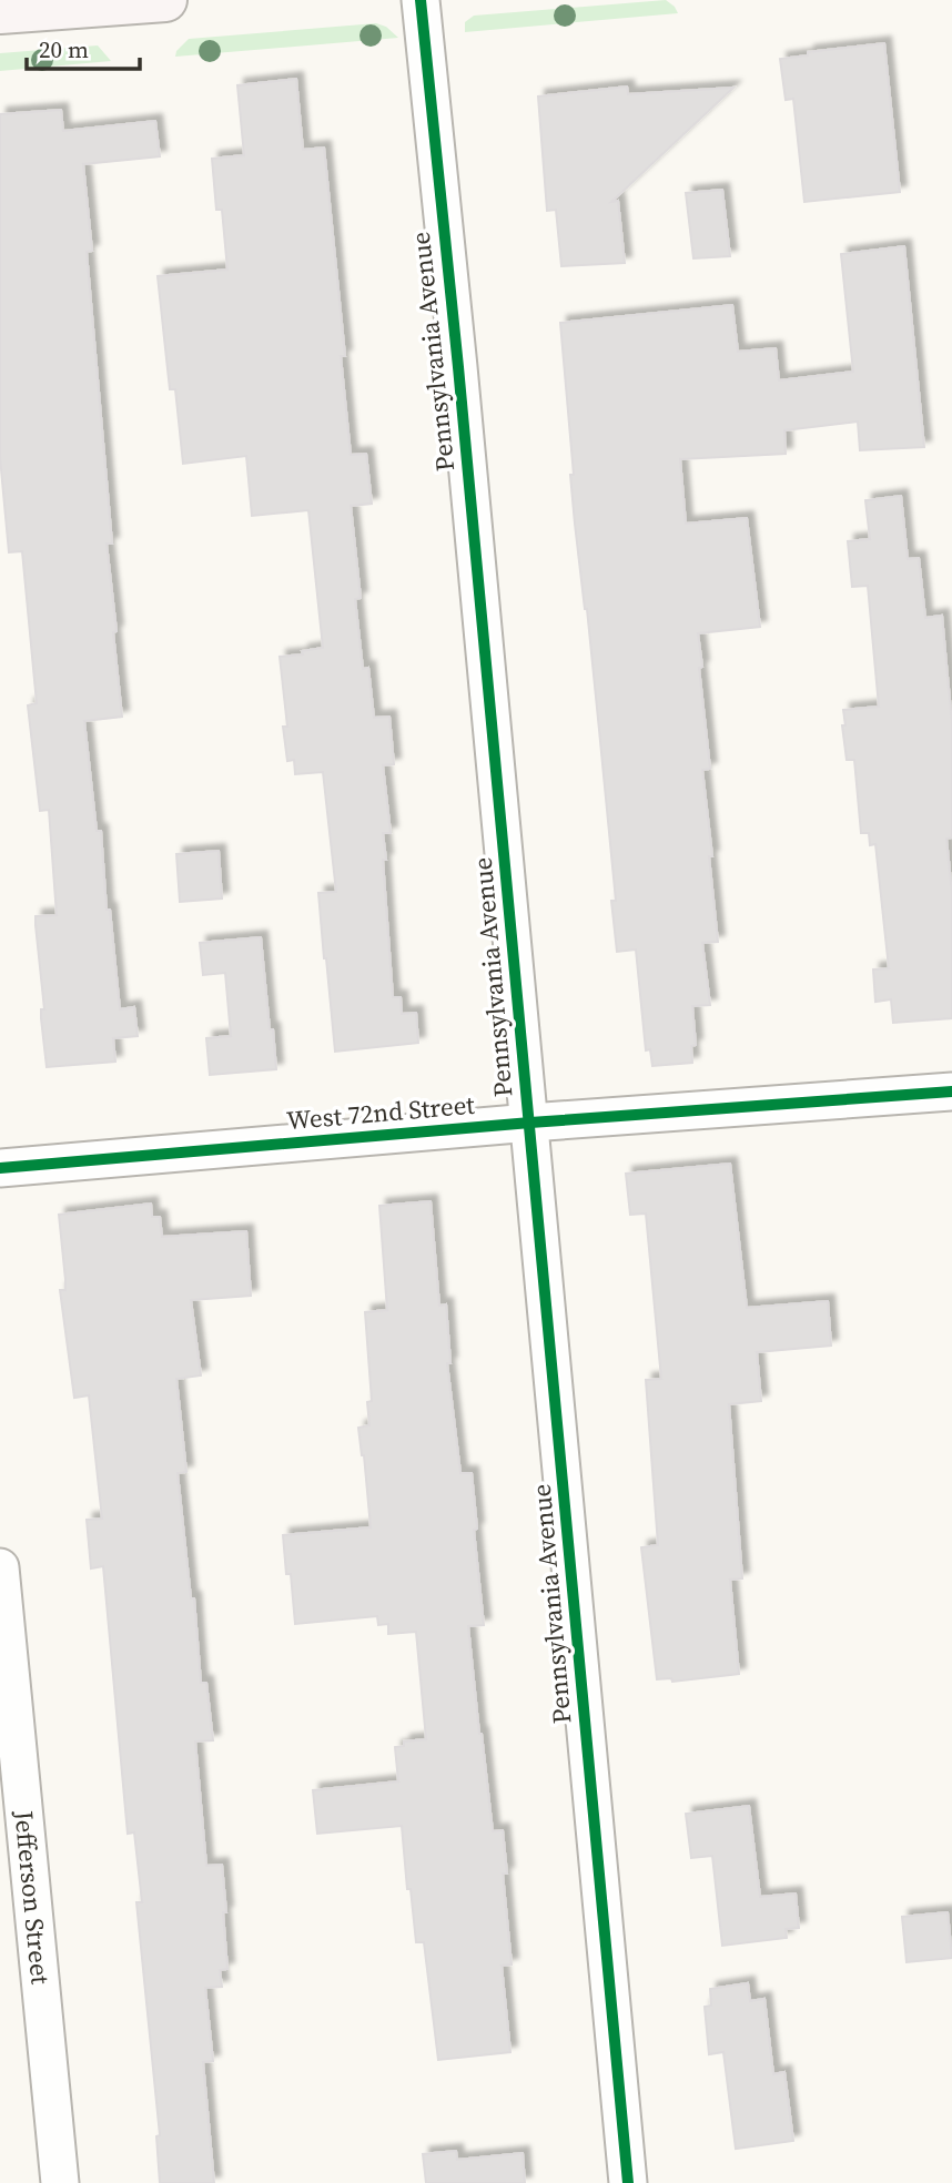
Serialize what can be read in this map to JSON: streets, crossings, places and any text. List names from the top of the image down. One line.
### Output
{"streets":{"street":["Pennsylvania Avenue","West 72nd Street","Jefferson Street"]},"crossings":[["Pennsylvania Avenue","West 72nd Street"]],"scale_bar":"20 m"}
